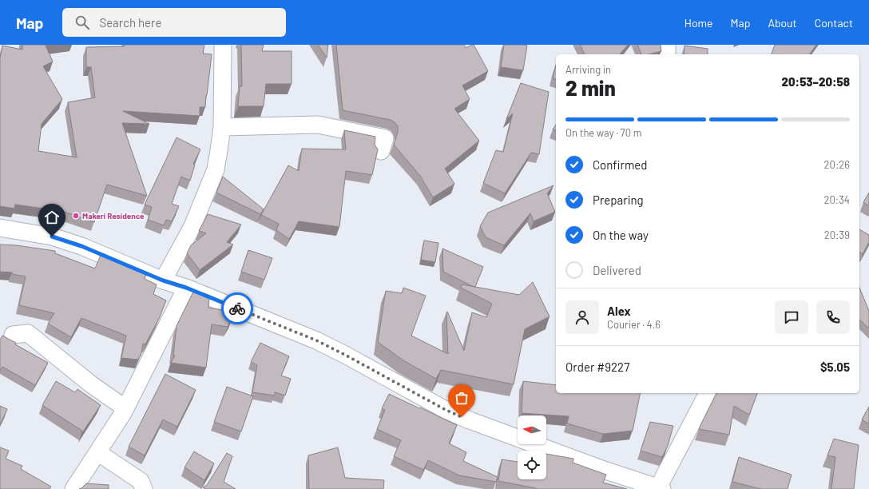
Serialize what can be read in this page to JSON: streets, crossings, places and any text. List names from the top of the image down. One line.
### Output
{"places":["Makeri Residence"],"north":"left","page":{"header":"Map","search":"Search here","nav":["Home","Map","About","Contact"],"heading":["2 min","Arriving in","20:53–20:58"],"panel":["Alex","Courier · 4.6","Order #9227","$5.05"],"bar":"On the way · 70 m","list":[["Confirmed","20:26"],["Preparing","20:34"],["On the way","20:39"],"Delivered"]}}
